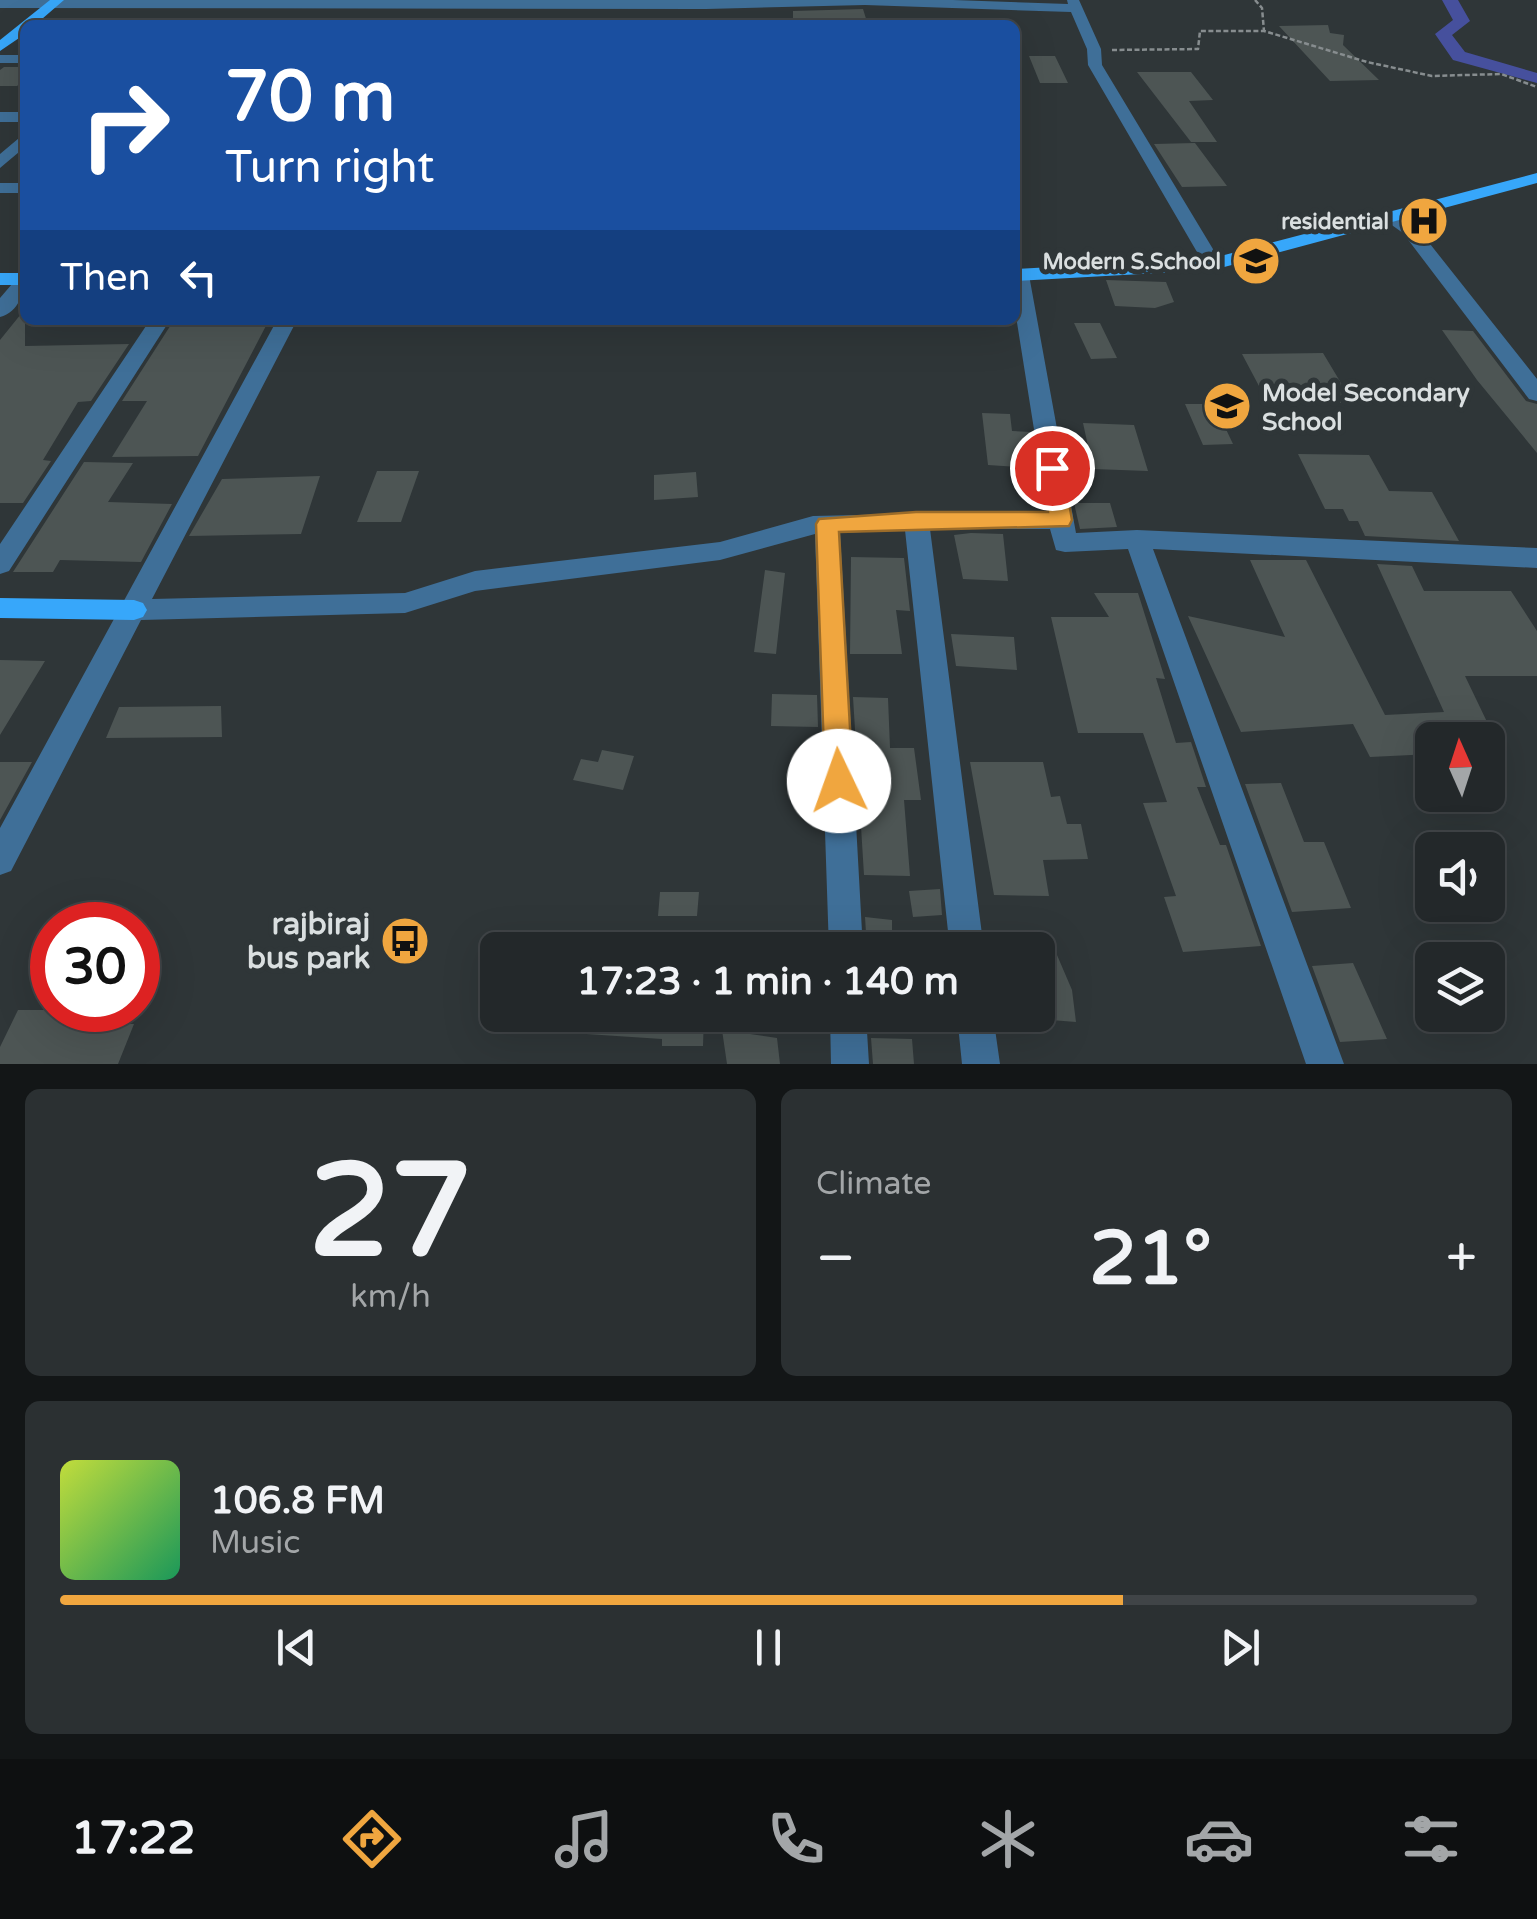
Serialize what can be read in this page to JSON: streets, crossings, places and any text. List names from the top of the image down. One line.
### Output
{"places":{"hospital":["residential"],"school or university":["Modern S.School","Model Secondary School"],"bus stop":["rajbiraj bus park"]},"north":"top","page":{"turn":["70 m","Turn right"],"then":"Then","limit":"30","trip":"17:23 · 1 min · 140 m","tile":[["27","km/h"],"Climate"],"heat":["−","21°","+"],"song":["106.8 FM","Music"],"tabs":"17:22"}}
